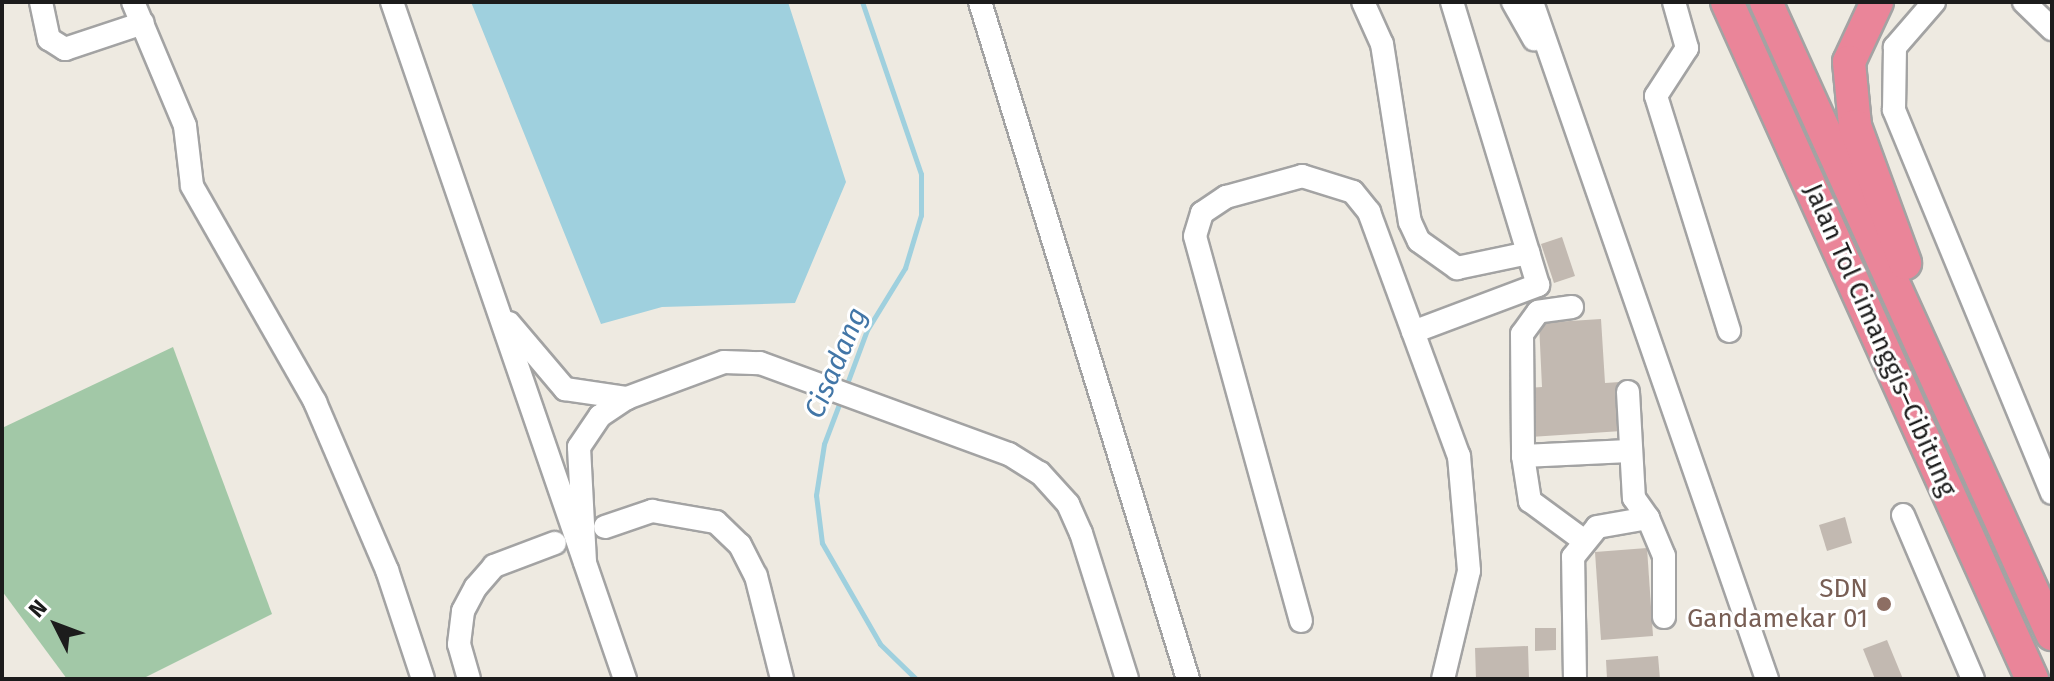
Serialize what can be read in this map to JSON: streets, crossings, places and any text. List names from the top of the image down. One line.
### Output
{"streets":{"highway":["Jalan Tol Cimanggis–Cibitung"]},"water":["Cisadang"],"places":["SDN Gandamekar 01"],"north":"top left"}
